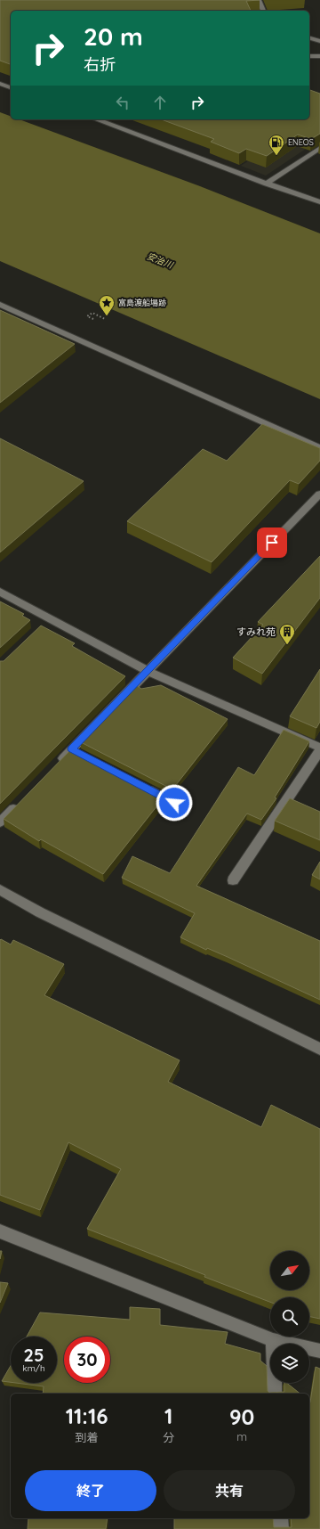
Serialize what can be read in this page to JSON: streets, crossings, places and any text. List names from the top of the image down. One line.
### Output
{"water":["安治川"],"places":{"fuel station":["ENEOS"],"place":["富島渡船場跡"],"building":["すみれ苑"]},"north":"top right","page":{"turn":["20 m","右折"],"speed":"25 km/h","limit":"30","eta":["11:16","到着","1","分","90","m"],"buttons":["終了","共有"]}}
